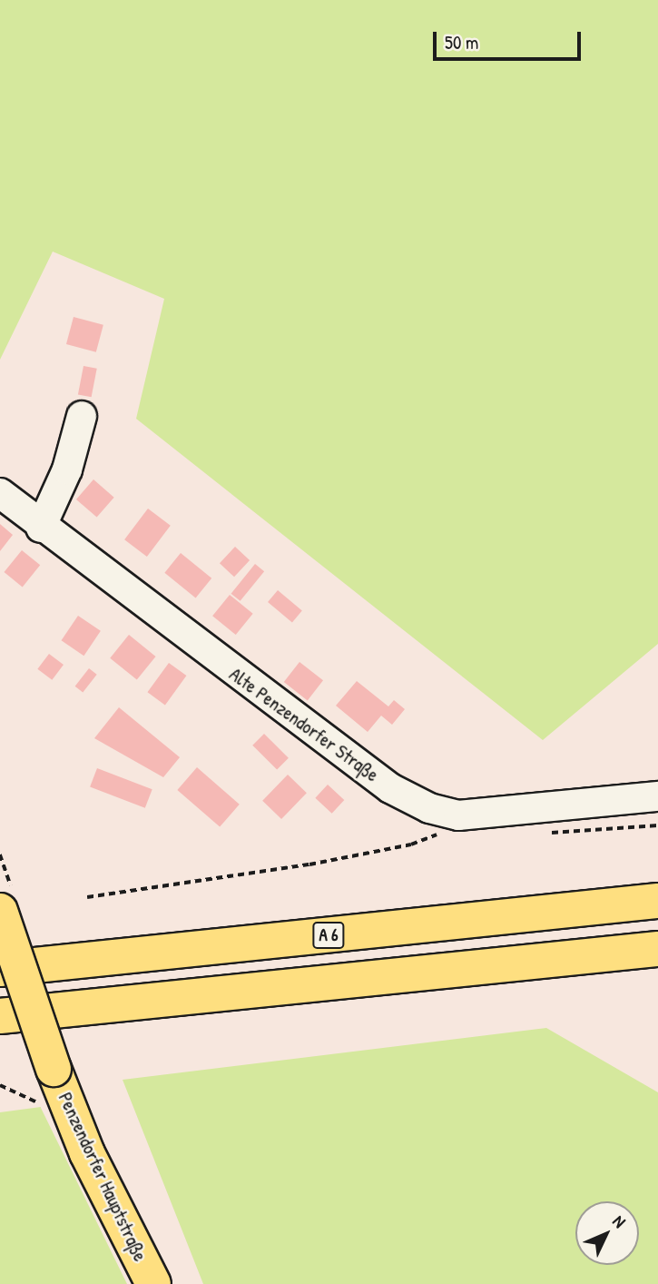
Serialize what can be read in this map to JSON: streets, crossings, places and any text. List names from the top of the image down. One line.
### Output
{"streets":{"main road":["A 6","Penzendorfer Hauptstraße"],"street":["Alte Penzendorfer Straße"]},"scale_bar":"50 m","north":"top right"}
